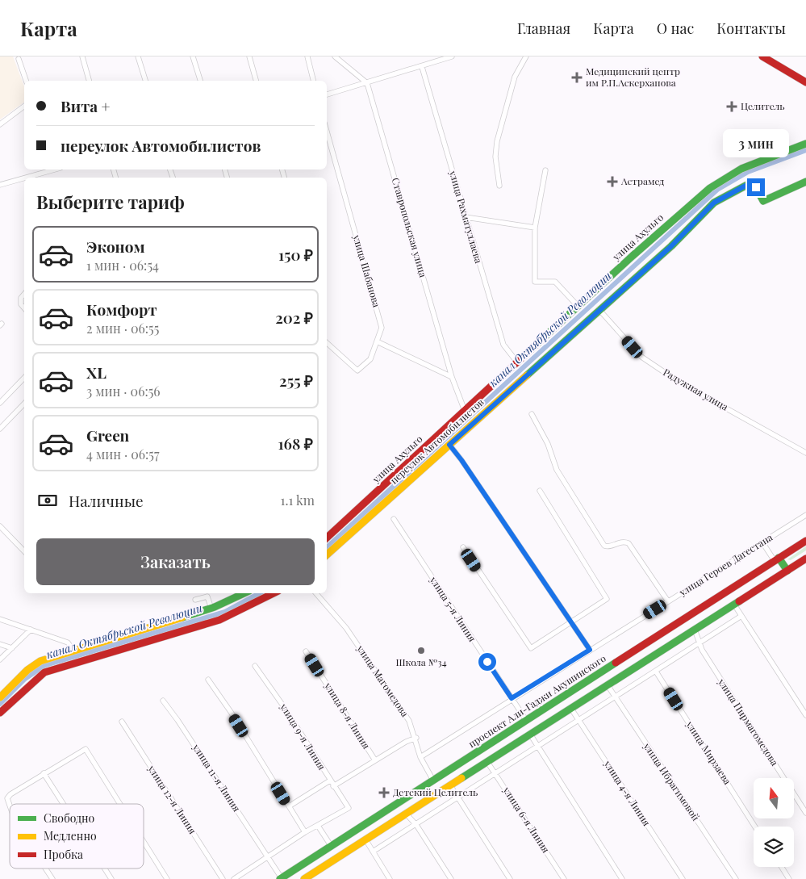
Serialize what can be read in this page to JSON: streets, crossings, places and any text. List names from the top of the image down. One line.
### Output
{"streets":{"main road":["улица Ахульго","переулок Автомобилистов","проспект Али-Гаджи Акушинского"],"street":["улица Рахматуллаева","Ставропольская улица","улица Шабанова","Радужная улица","улица Героев Дагестана","улица 5-я Линия","улица Магомедова","улица 8-я Линия","улица Пирмагомедова","улица 9-я Линия","улица Мирзаева","улица 11-я Линия","улица Ибрагимовой","улица 4-я Линия","улица 12-я Линия","улица 6-я Линия"]},"crossings":[["улица Рахматуллаева","улица Ахульго"],["Ставропольская улица","улица Ахульго"],["Радужная улица","переулок Автомобилистов"],["улица Героев Дагестана","улица 5-я Линия"],["улица Героев Дагестана","улица Магомедова"],["улица 5-я Линия","проспект Али-Гаджи Акушинского"],["улица Магомедова","проспект Али-Гаджи Акушинского"],["проспект Али-Гаджи Акушинского","улица 11-я Линия"]],"water":["канал Октябрьской Революции"],"places":{"health":["Медицинский центр им Р.П.Аскерханова","Целитель","Астрамед","Детский Целитель"],"other":["Школа №34"]},"legend":["Свободно","Медленно","Пробка"],"north":"top","page":{"header":"Карта","nav":["Главная","Карта","О нас","Контакты"],"banner":["Вита +","переулок Автомобилистов"],"bubble":"3 мин","heading":"Выберите тариф","list":[{"name":"Эконом","note":"1 мин · 06:54","value":"150 ₽"},{"name":"Комфорт","note":"2 мин · 06:55","value":"202 ₽"},{"name":"XL","note":"3 мин · 06:56","value":"255 ₽"},{"name":"Green","note":"4 мин · 06:57","value":"168 ₽"}],"pay":["Наличные","1.1 km"],"buttons":"Заказать"}}
